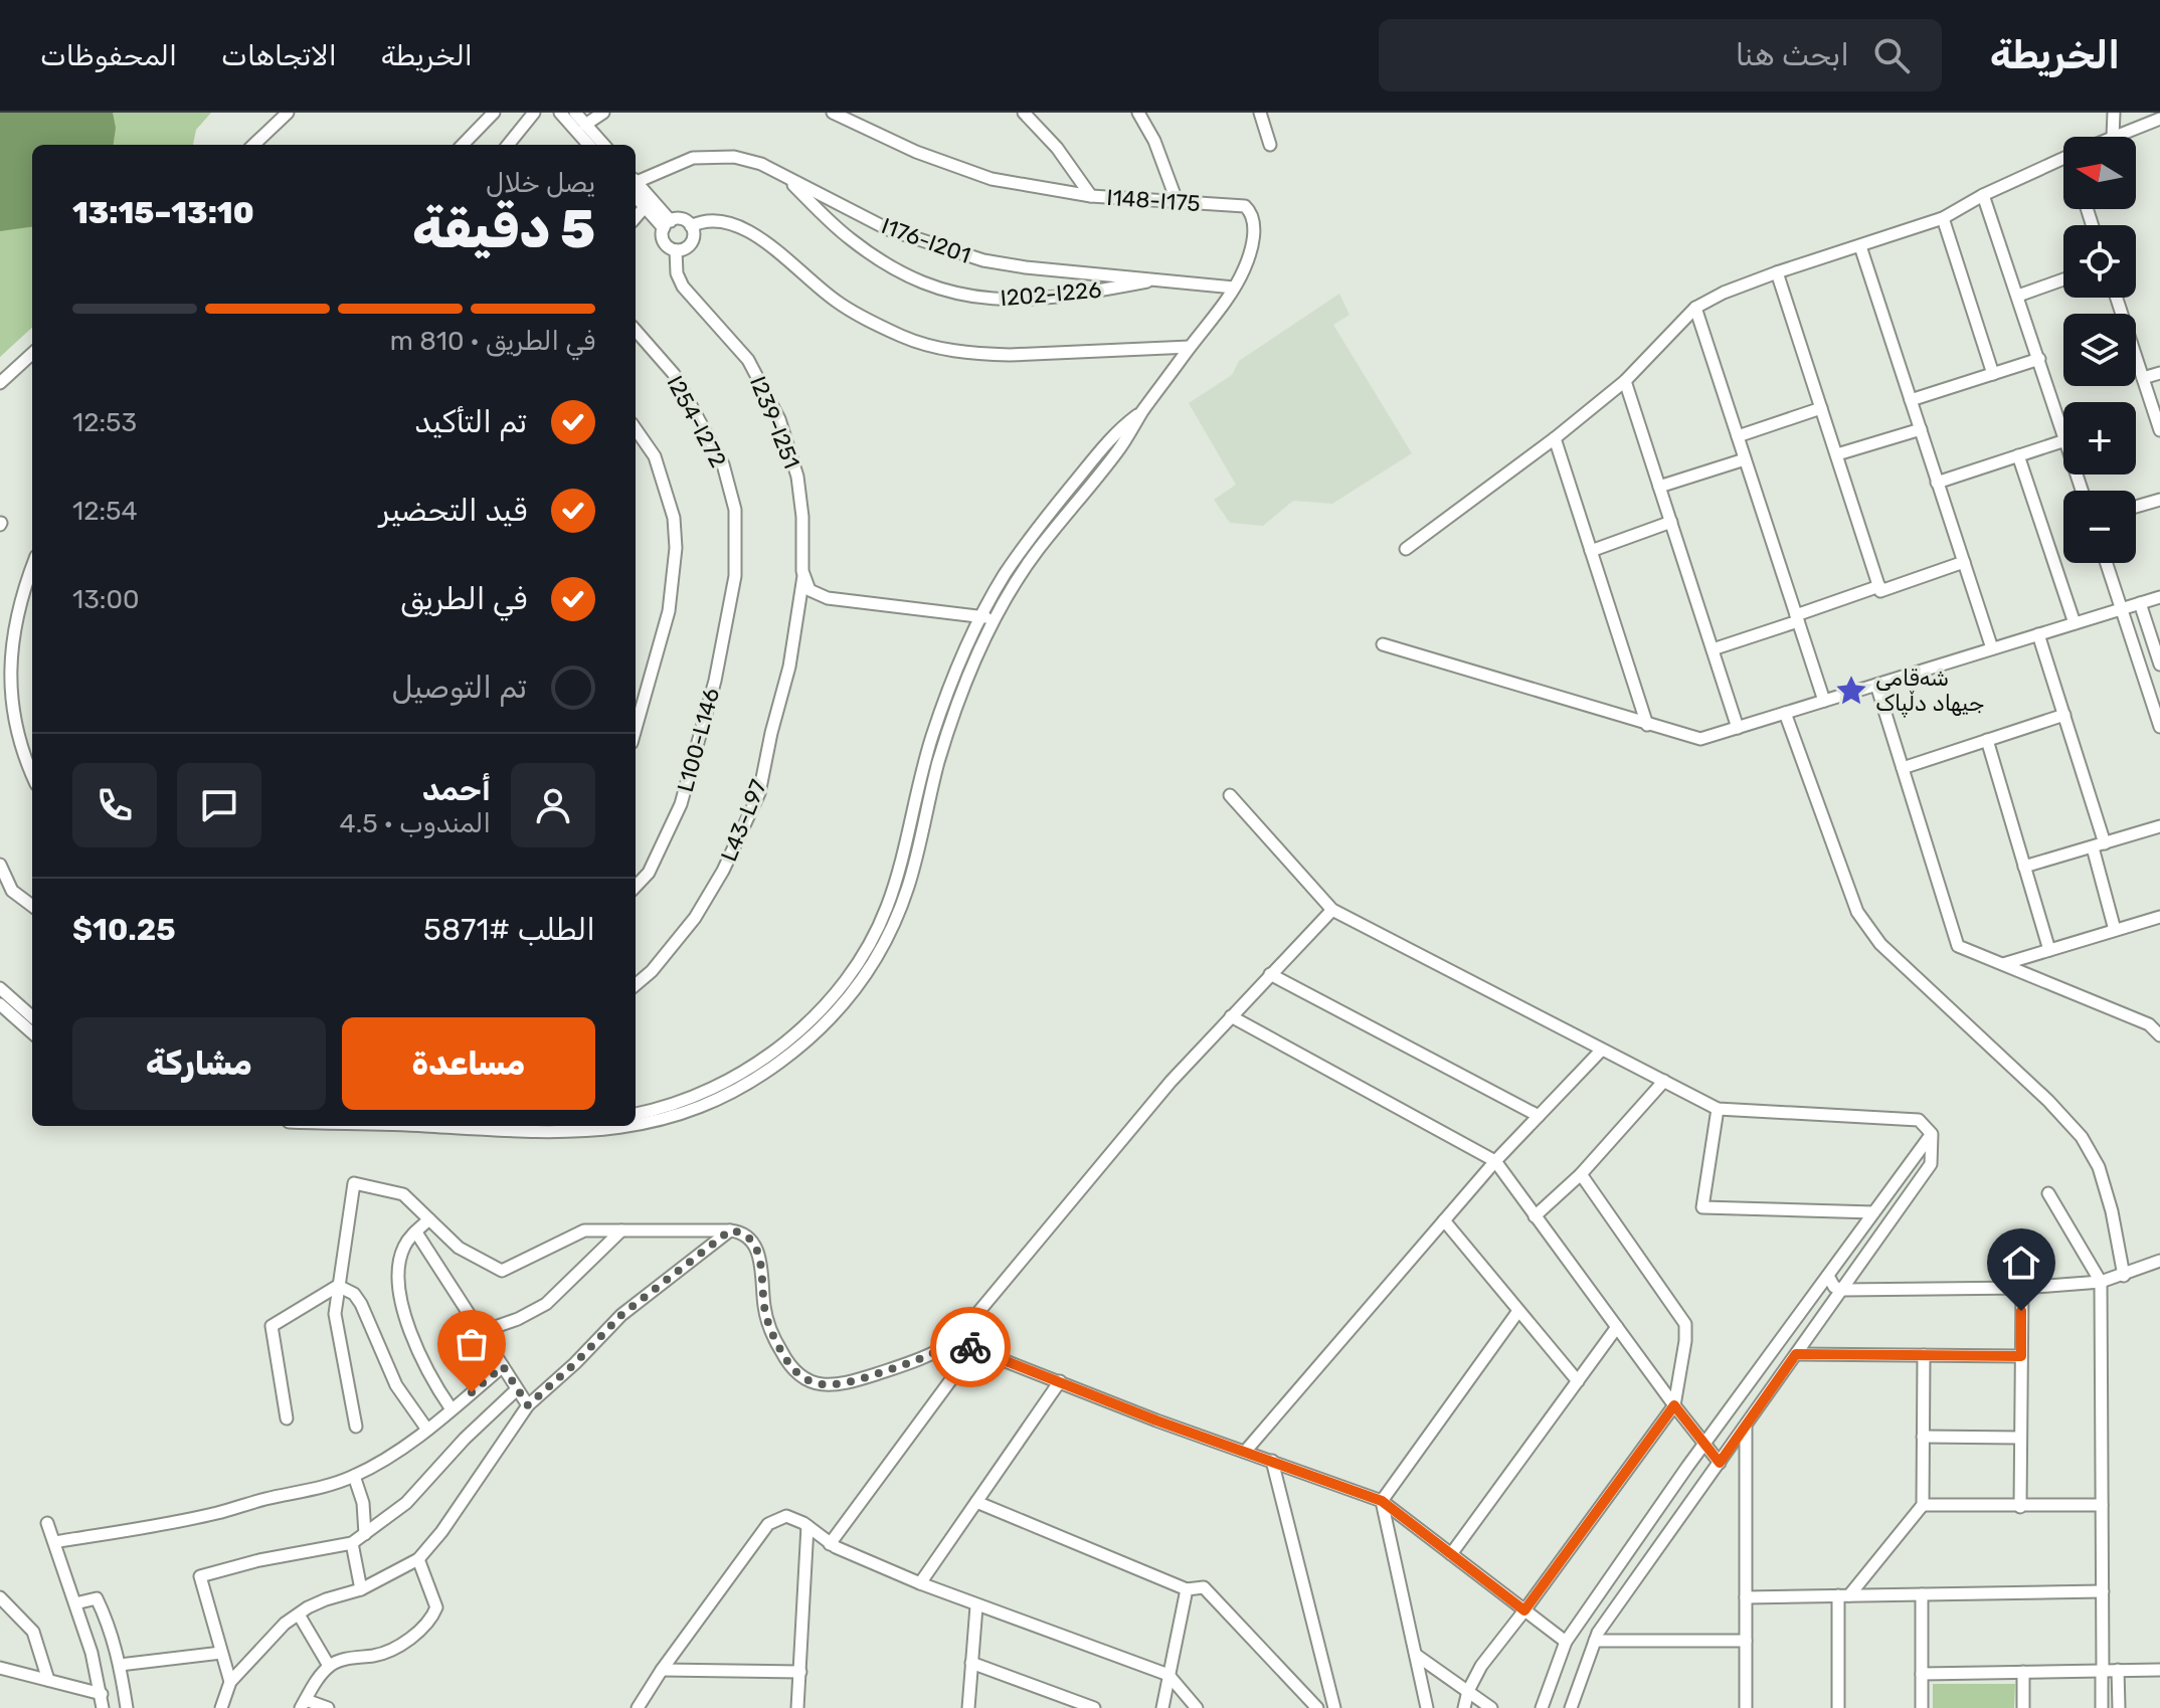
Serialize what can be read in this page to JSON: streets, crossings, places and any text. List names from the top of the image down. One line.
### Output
{"streets":{"street":["I148-I175","I176-I201","I202-I226","I254-I272","I239-I251","L100-L146","L43-L97"]},"crossings":[["I148-I175","I176-I201"],["I176-I201","I202-I226"],["I254-I272","L100-L146"],["I239-I251","L43-L97"]],"places":{"place":["شەقامی جیهاد دڵپاک"]},"north":"left","page":{"header":"الخريطة","search":"ابحث هنا","nav":["الخريطة","الاتجاهات","المحفوظات"],"map_buttons":["+","−"],"heading":["5 دقيقة","يصل خلال","13:10–13:15"],"panel":["أحمد","المندوب · 4.5","الطلب #5871","$10.25"],"bar":"في الطريق · 810 m","list":[["تم التأكيد","12:53"],["قيد التحضير","12:54"],["في الطريق","13:00"],"تم التوصيل"],"buttons":["مساعدة","مشاركة"]}}
